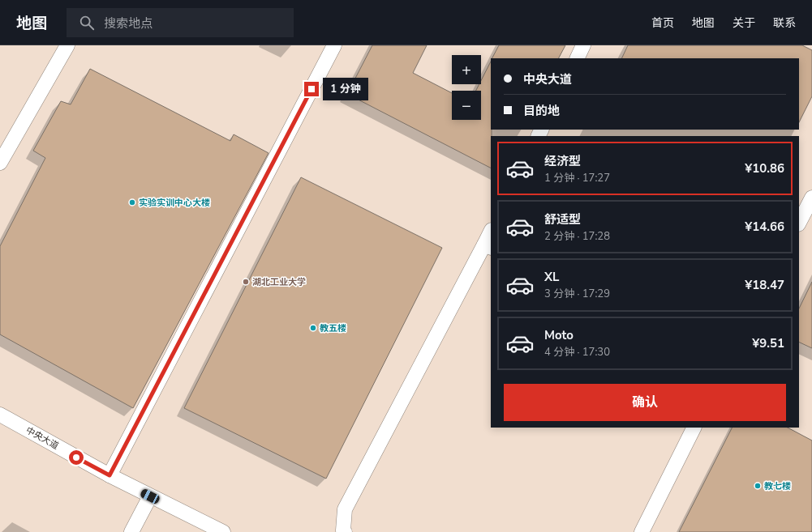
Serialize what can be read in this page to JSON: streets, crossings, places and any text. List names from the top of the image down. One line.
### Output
{"streets":{"street":["中央大道"]},"places":["实验实训中心大楼","湖北工业大学","教五楼","教七楼"],"page":{"header":"地图","search":"搜索地点","nav":["首页","地图","关于","联系"],"map_buttons":["+","−"],"banner":["中央大道","目的地"],"bubble":"1 分钟","list":[{"name":"经济型","note":"1 分钟 · 17:27","value":"¥10.86"},{"name":"舒适型","note":"2 分钟 · 17:28","value":"¥14.66"},{"name":"XL","note":"3 分钟 · 17:29","value":"¥18.47"},{"name":"Moto","note":"4 分钟 · 17:30","value":"¥9.51"}],"buttons":"确认"}}
